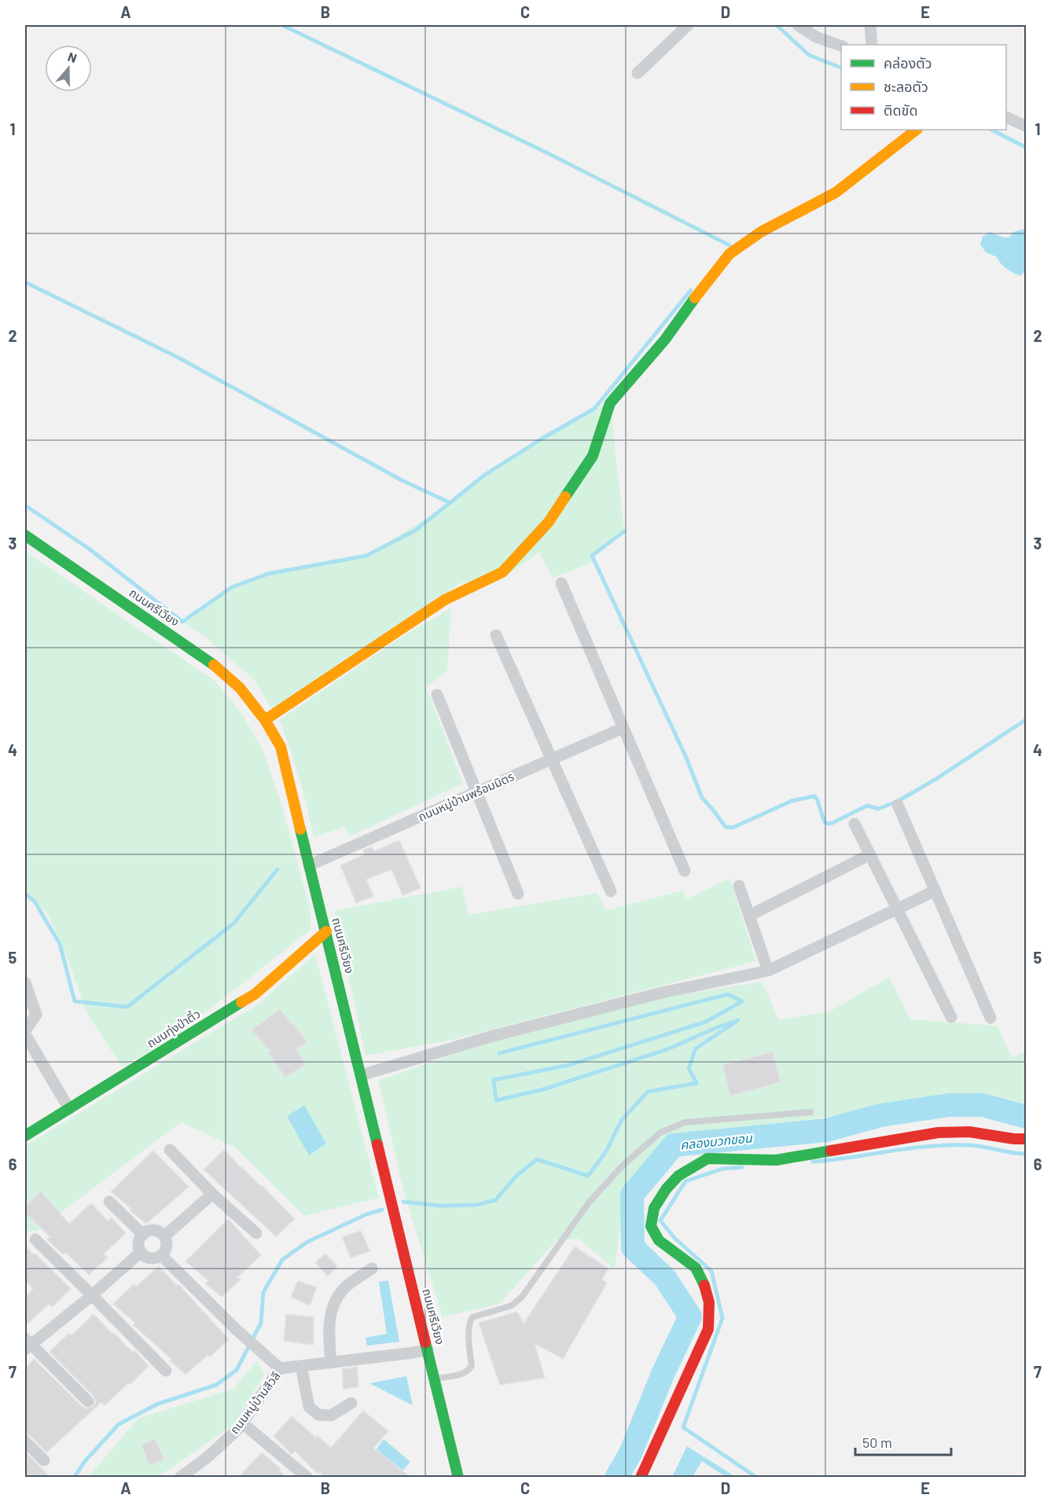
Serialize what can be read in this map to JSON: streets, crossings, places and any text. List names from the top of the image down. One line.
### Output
{"streets":{"street":["ถนนศรีเวียง","ถนนหมู่บ้านพร้อมมิตร","ถนนทุ่งป่าติ้ว","ถนนหมู่บ้านสีวลี"]},"crossings":[["ถนนศรีเวียง","ถนนหมู่บ้านพร้อมมิตร"],["ถนนศรีเวียง","ถนนทุ่งป่าติ้ว"],["ถนนศรีเวียง","ถนนหมู่บ้านสีวลี"]],"water":["คลองบวกขอน"],"legend":["คล่องตัว","ชะลอตัว","ติดขัด"],"scale_bar":"50 m","north":"top","grid":{"columns":["A","B","C","D","E"],"rows":["1","2","3","4","5","6","7"]}}
